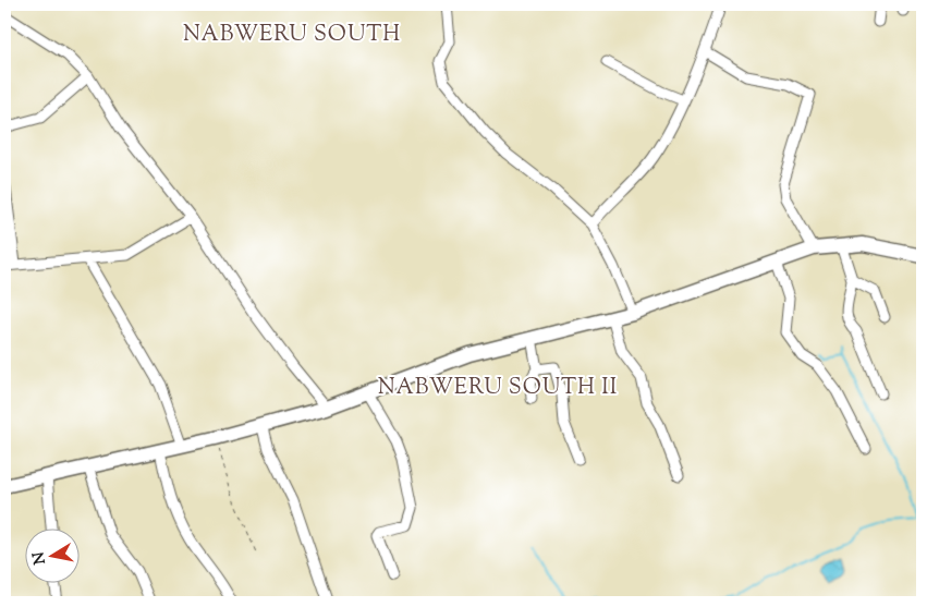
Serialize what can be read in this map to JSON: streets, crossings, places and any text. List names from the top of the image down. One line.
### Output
{"districts":["NABWERU SOUTH","NABWERU SOUTH II"],"north":"left"}
